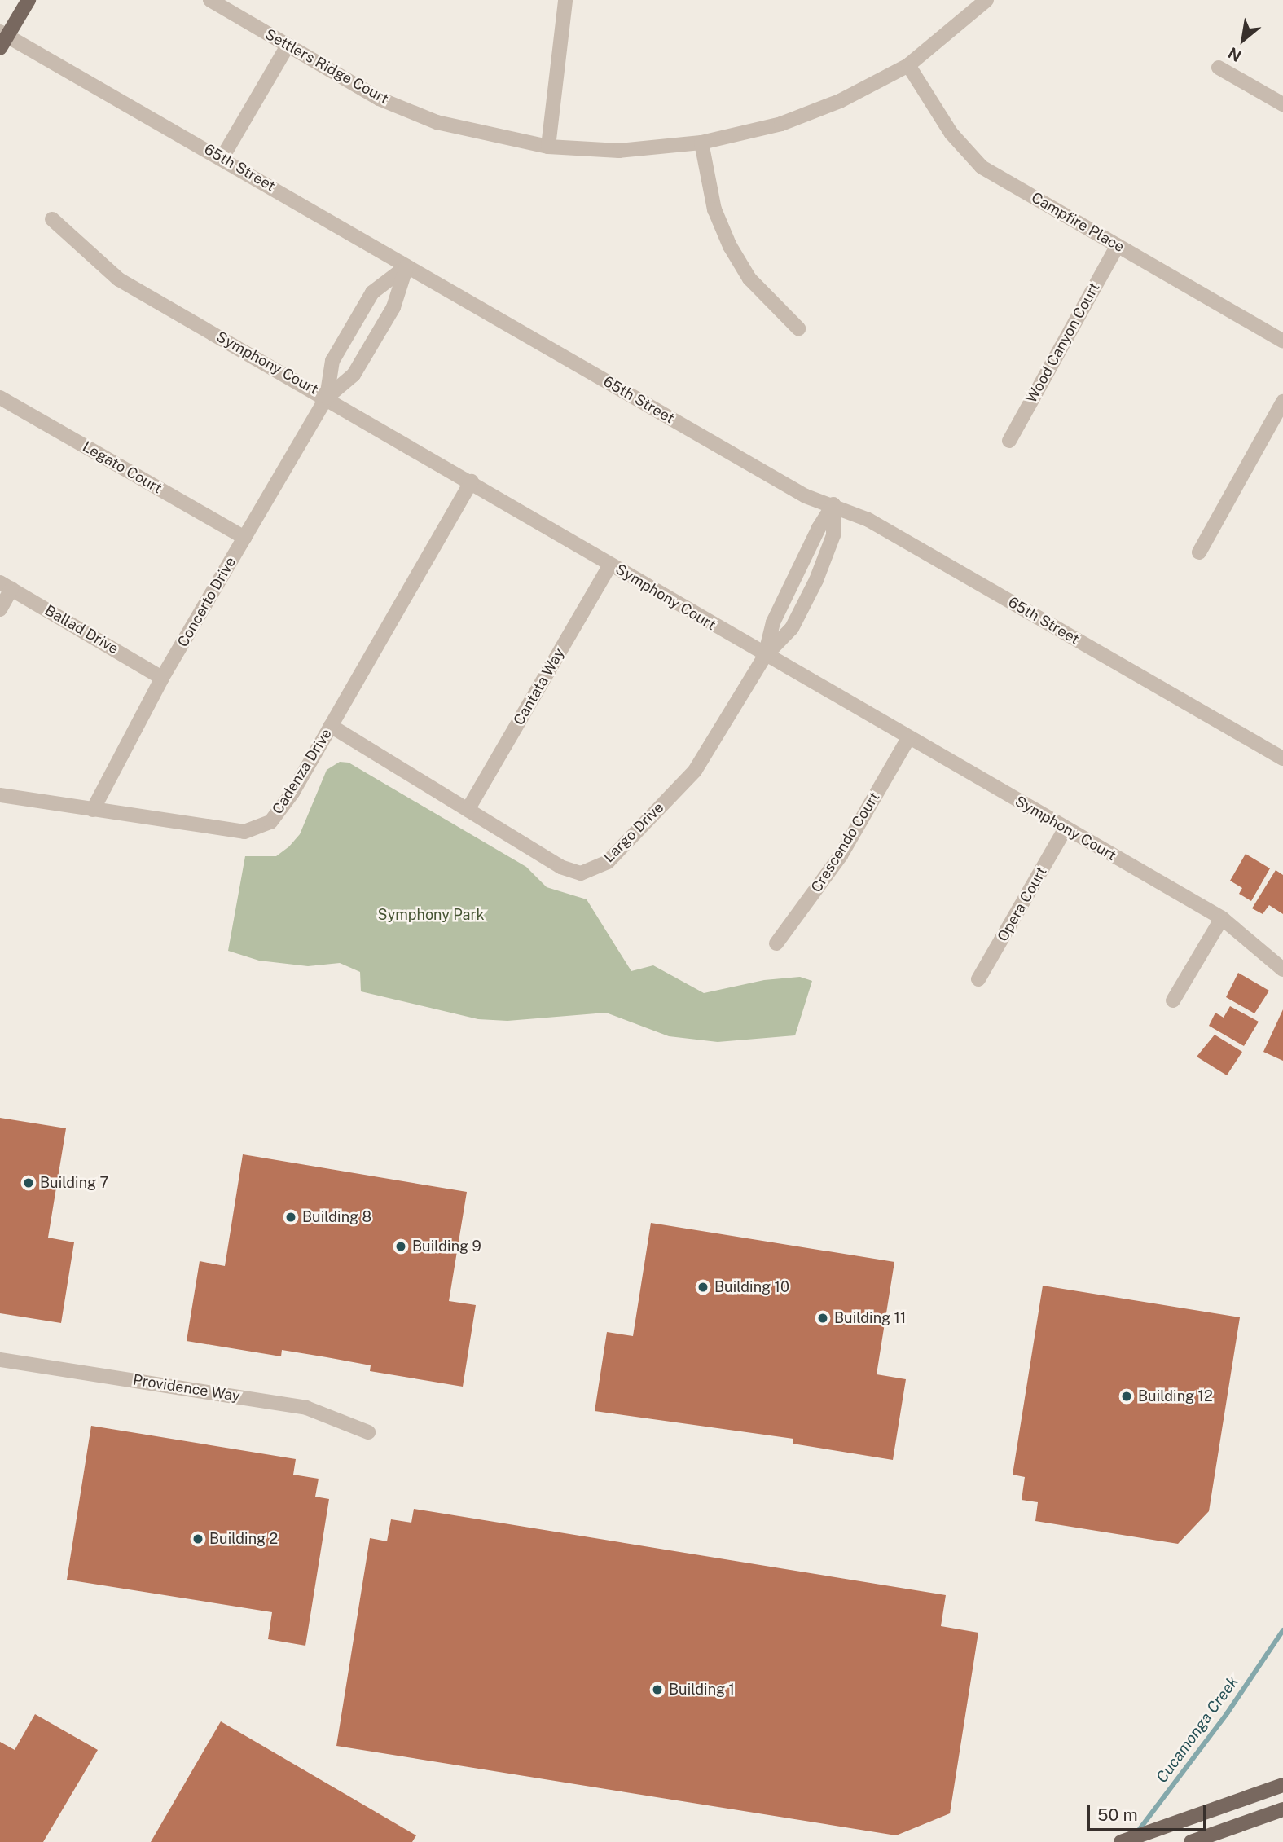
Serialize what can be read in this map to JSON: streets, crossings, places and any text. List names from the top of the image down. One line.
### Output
{"streets":{"street":["Settlers Ridge Court","65th Street","Campfire Place","Wood Canyon Court","Symphony Court","Legato Court","Concerto Drive","Ballad Drive","Cantata Way","Cadenza Drive","Largo Drive","Crescendo Court","Opera Court","Providence Way"]},"crossings":[["Settlers Ridge Court","Campfire Place"],["65th Street","Concerto Drive"],["65th Street","Largo Drive"],["Campfire Place","Wood Canyon Court"],["Symphony Court","Concerto Drive"],["Symphony Court","Cantata Way"],["Symphony Court","Cadenza Drive"],["Symphony Court","Largo Drive"],["Symphony Court","Crescendo Court"],["Symphony Court","Opera Court"],["Legato Court","Concerto Drive"],["Concerto Drive","Ballad Drive"],["Concerto Drive","Cadenza Drive"],["Cantata Way","Largo Drive"],["Cadenza Drive","Largo Drive"]],"water":["Cucamonga Creek"],"parks":["Symphony Park"],"places":["Building 7","Building 8","Building 9","Building 10","Building 11","Building 12","Building 2","Building 1"],"scale_bar":"50 m","north":"bottom left"}
